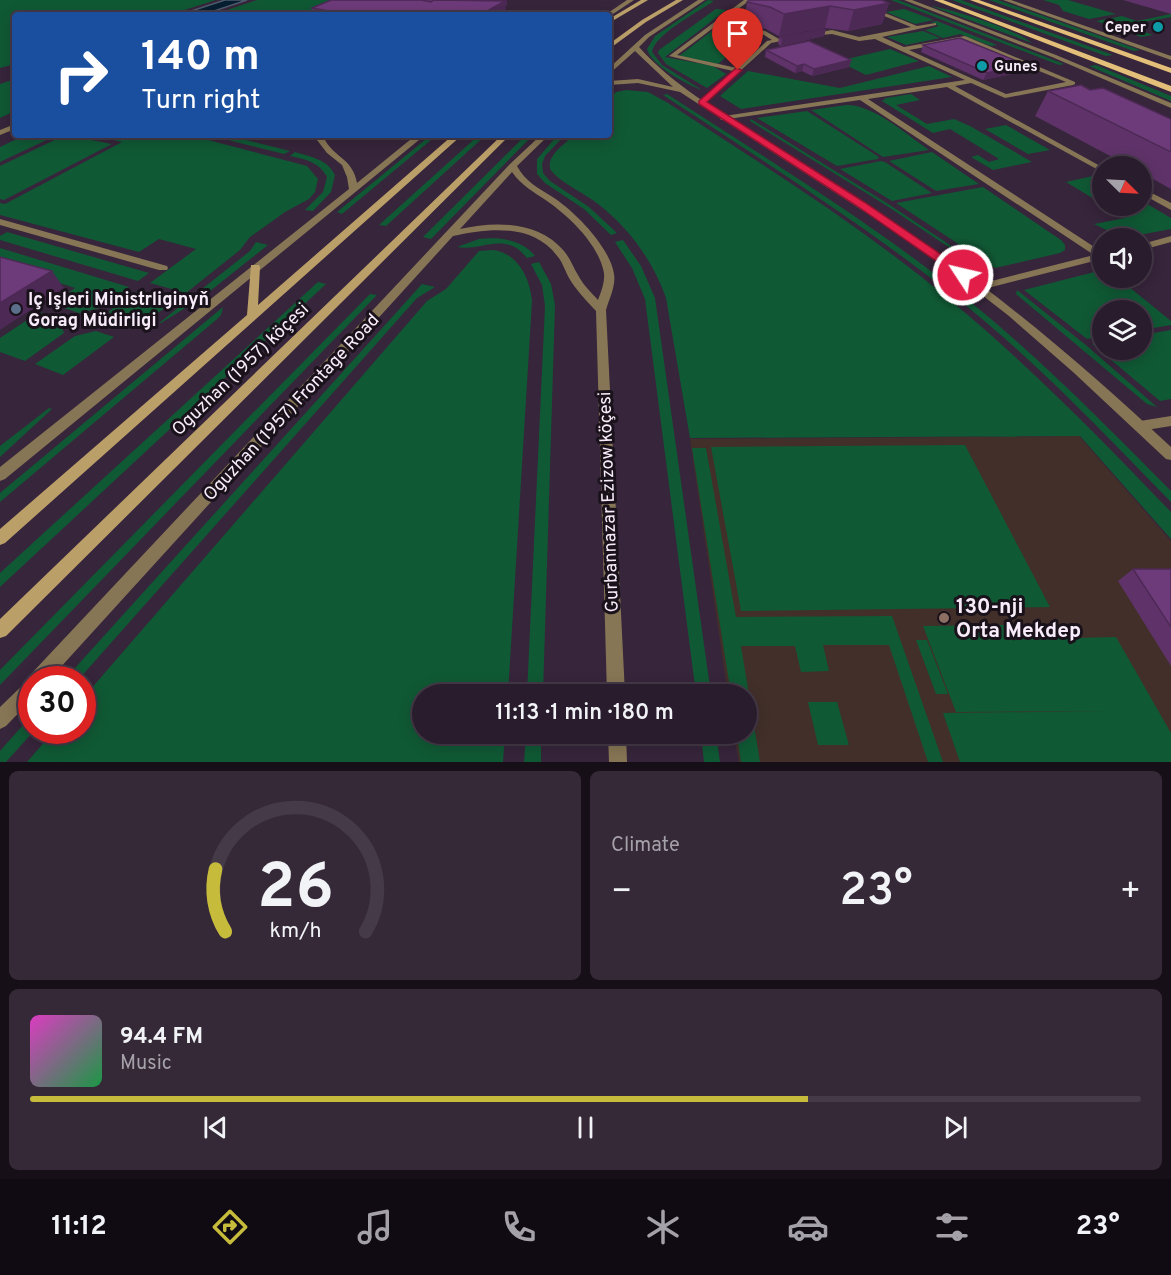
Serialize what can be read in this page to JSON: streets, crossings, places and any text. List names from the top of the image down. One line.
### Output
{"streets":{"main road":["Oguzhan (1957) köçesi"],"street":["Oguzhan (1957) Frontage Road","Gurbannazar Ezizow köçesi"]},"crossings":[["Oguzhan (1957) Frontage Road","Gurbannazar Ezizow köçesi"]],"places":["Ceper","Gunes","Iç Işleri Ministrliginyň Gorag Müdirligi","130-nji Orta Mekdep"],"north":"bottom right","page":{"turn":["140 m","Turn right"],"limit":"30","trip":"11:13 · 1 min · 180 m","tile":"Climate","heat":["−","23°","+"],"song":["94.4 FM","Music"],"tabs":["11:12","23°"],"gauge":["26","km/h"]}}
